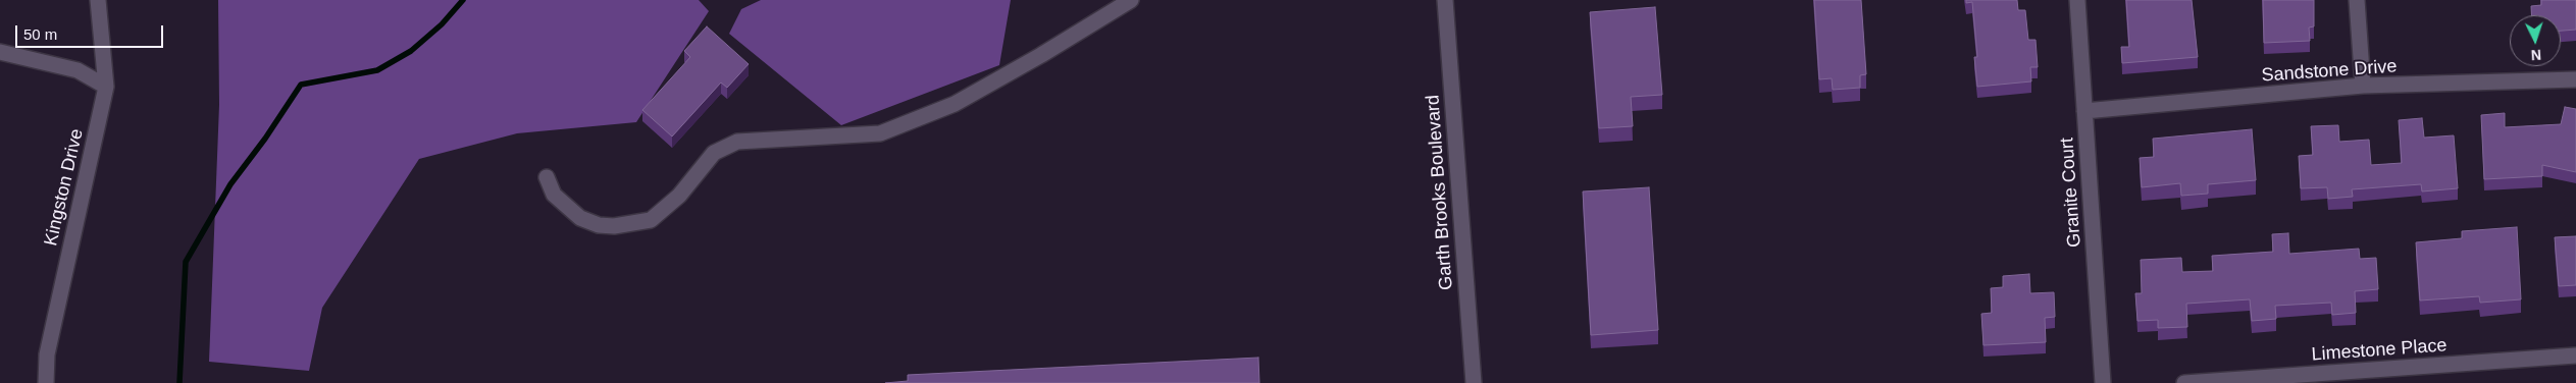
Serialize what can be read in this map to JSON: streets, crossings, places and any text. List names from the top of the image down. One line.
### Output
{"streets":{"street":["Sandstone Drive","Kingston Drive","Garth Brooks Boulevard","Granite Court","Limestone Place"]},"crossings":[["Sandstone Drive","Granite Court"]],"scale_bar":"50 m","north":"bottom"}
